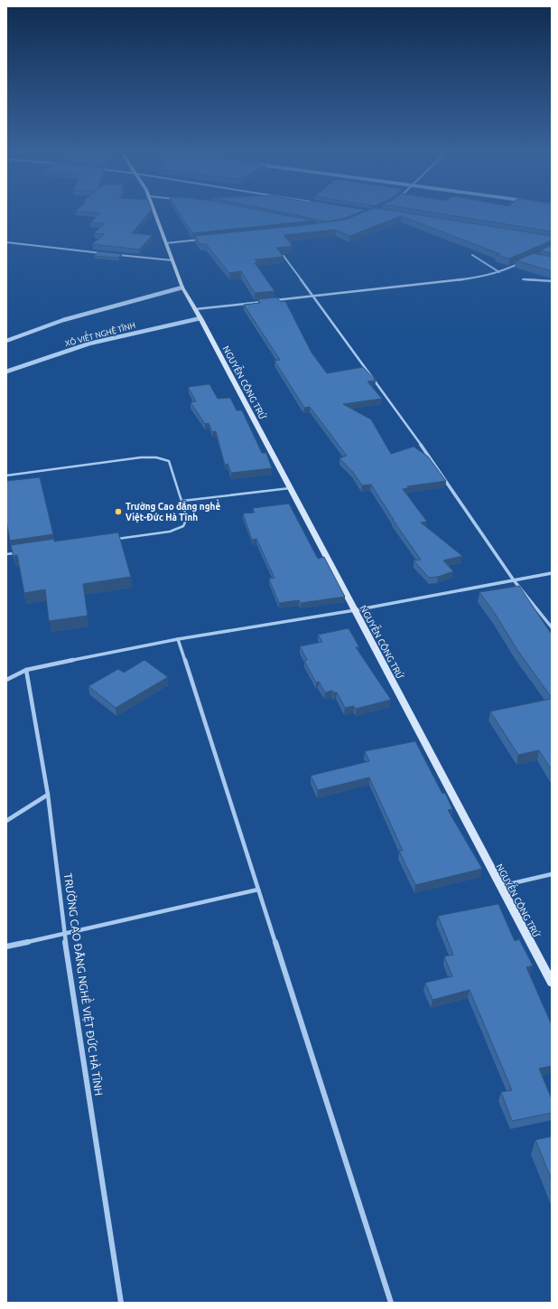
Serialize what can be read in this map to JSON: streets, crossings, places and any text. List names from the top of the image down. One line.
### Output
{"streets":{"main road":["NGUYỄN CÔNG TRỨ"],"street":["XÔ VIẾT NGHỆ TĨNH","TRƯỜNG CAO ĐẲNG NGHỀ VIỆT ĐỨC HÀ TĨNH"]},"crossings":[["XÔ VIẾT NGHỆ TĨNH","NGUYỄN CÔNG TRỨ"]],"places":["Trường Cao đẳng nghề Việt-Đức Hà Tĩnh"]}
